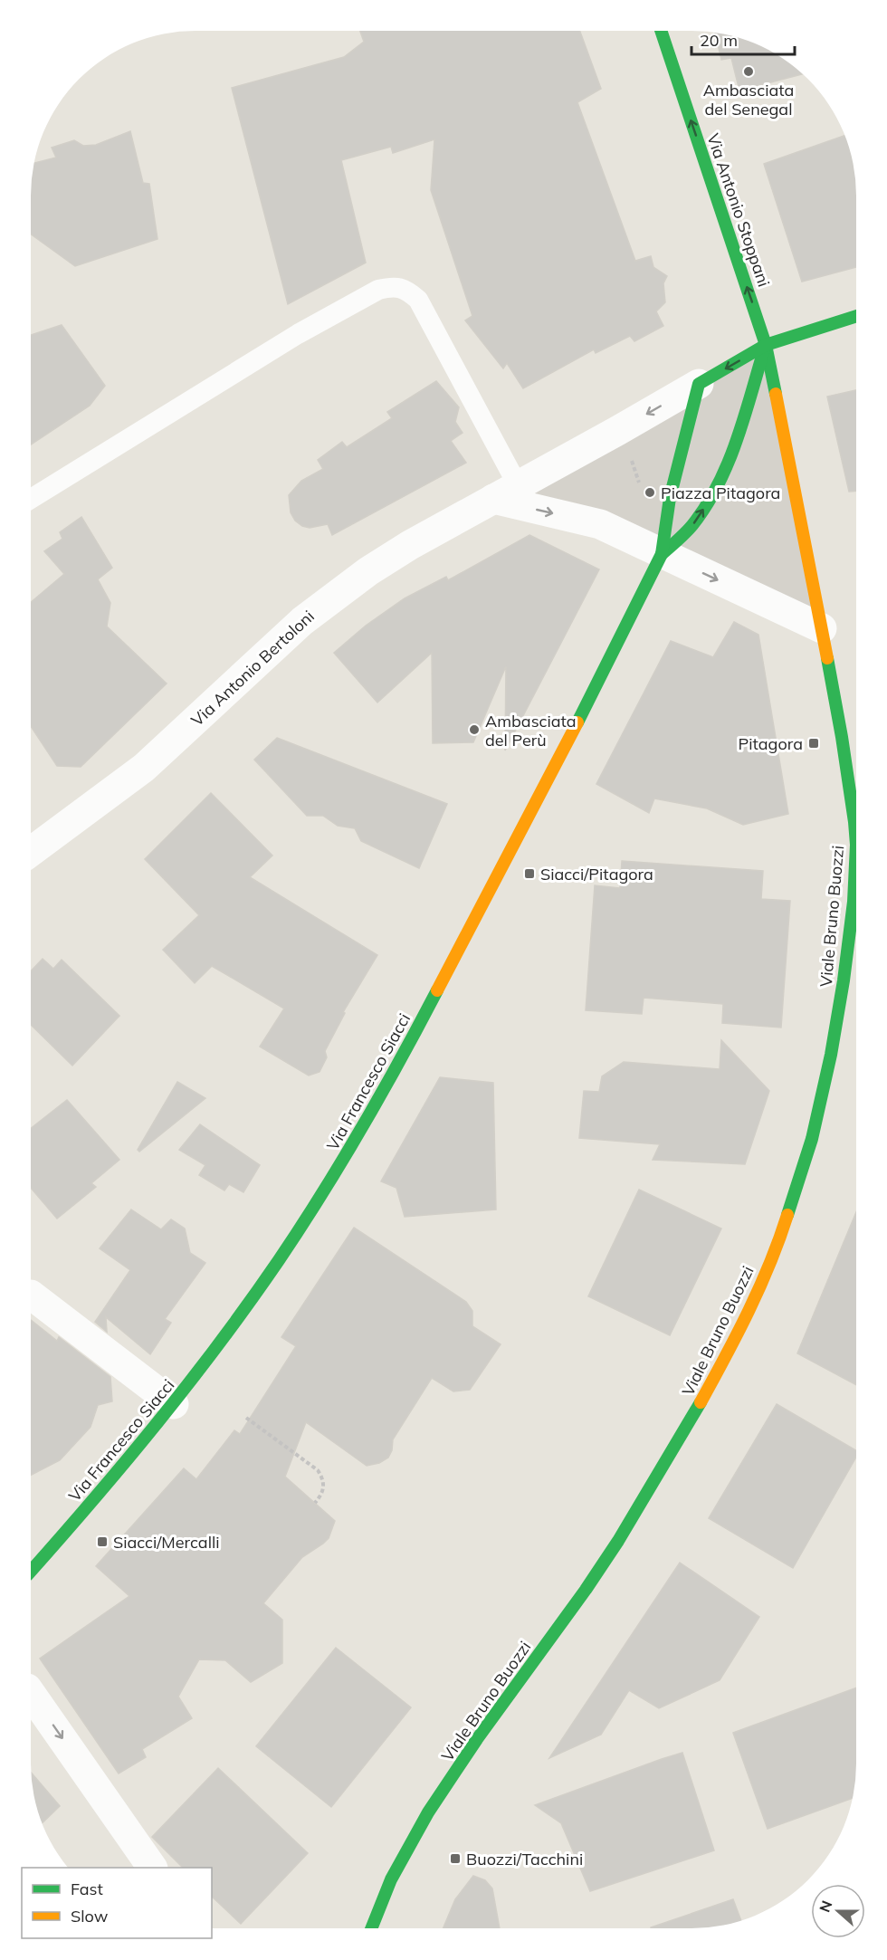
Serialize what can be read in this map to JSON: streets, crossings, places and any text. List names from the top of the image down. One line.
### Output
{"streets":{"street":["Via Antonio Stoppani","Via Antonio Bertoloni","Viale Bruno Buozzi","Via Francesco Siacci"]},"one_way":["Via Antonio Stoppani"],"places":{"other":["Ambasciata del Senegal","Piazza Pitagora","Ambasciata del Perù"],"transit":["Pitagora","Siacci/Pitagora","Siacci/Mercalli","Buozzi/Tacchini"]},"legend":["Fast","Slow"],"scale_bar":"20 m","north":"left"}
